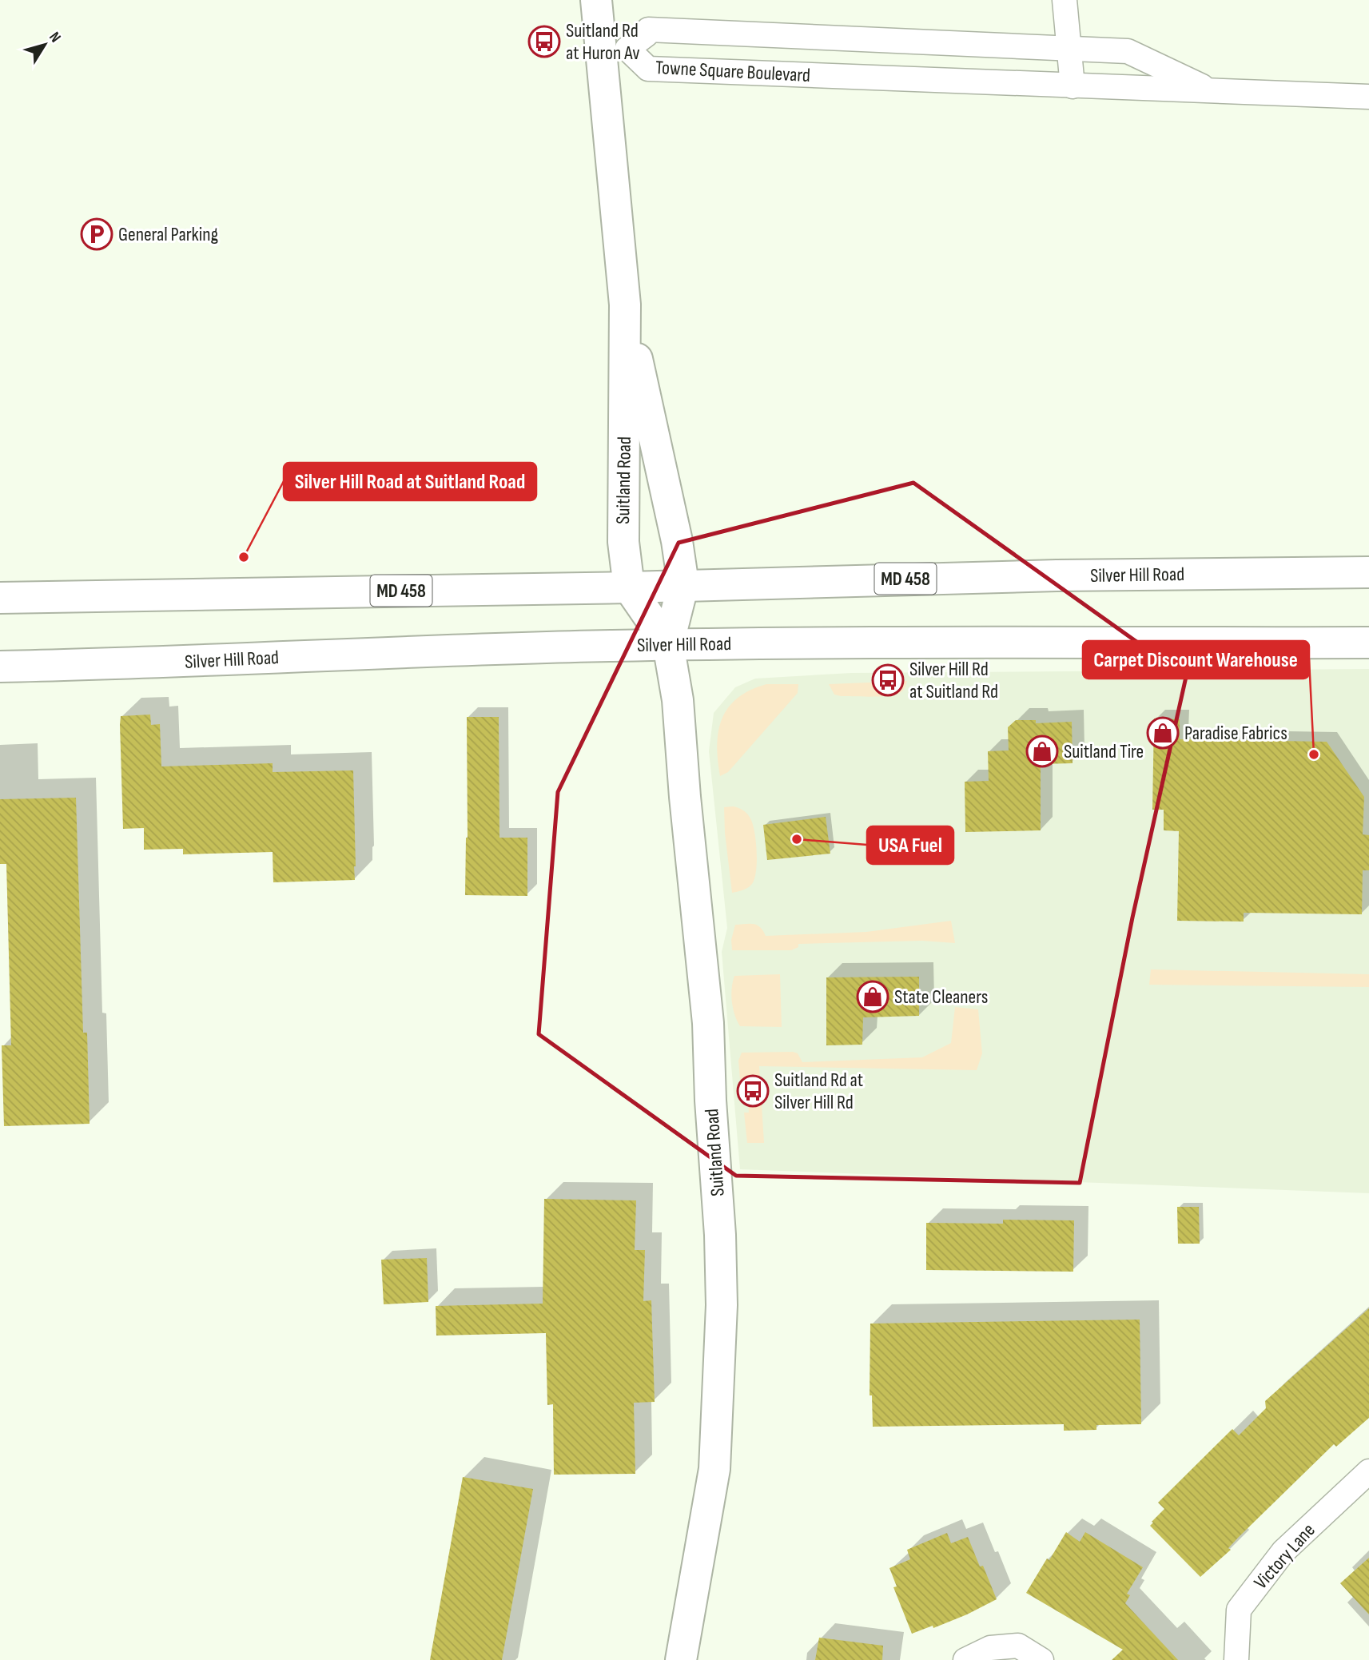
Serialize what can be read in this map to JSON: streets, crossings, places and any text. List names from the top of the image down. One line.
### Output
{"streets":{"main road":["Suitland Road","Silver Hill Road","MD 458"],"street":["Towne Square Boulevard","Victory Lane"]},"crossings":[["Towne Square Boulevard","Suitland Road"],["Suitland Road","Silver Hill Road"]],"places":{"bus stop":["Suitland Rd at Huron Av","Silver Hill Rd at Suitland Rd","Suitland Rd at Silver Hill Rd"],"parking":["General Parking"],"other":["Silver Hill Road at Suitland Road","Carpet Discount Warehouse","USA Fuel"],"shop":["Paradise Fabrics","Suitland Tire","State Cleaners"]},"north":"top right"}
